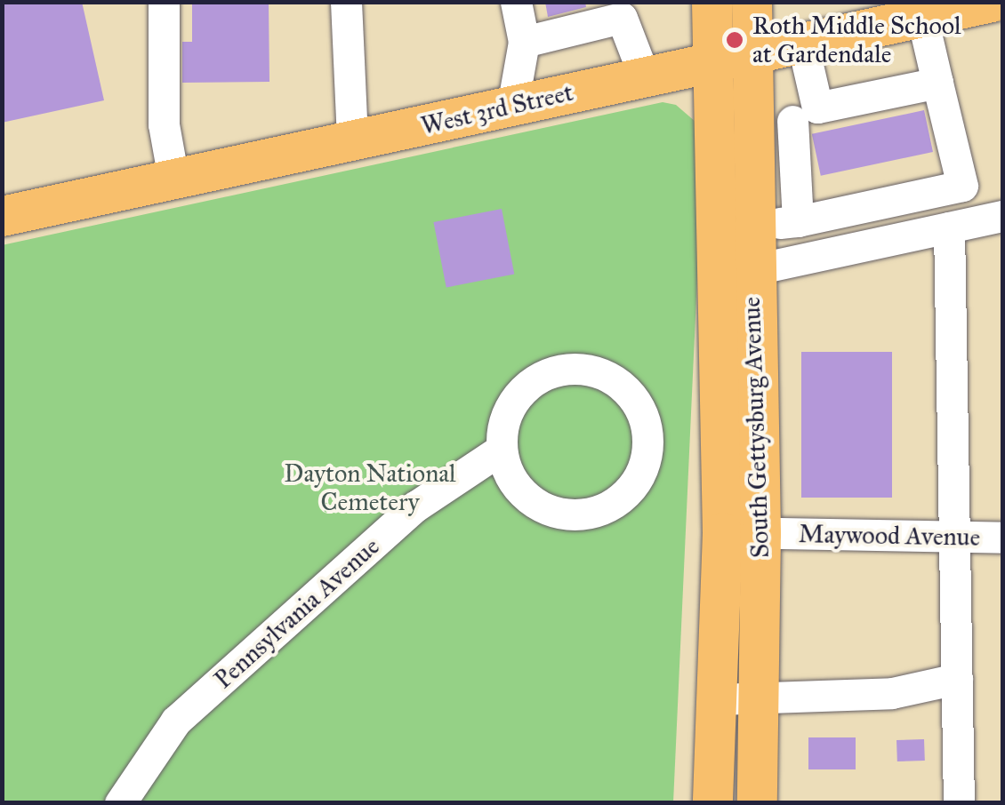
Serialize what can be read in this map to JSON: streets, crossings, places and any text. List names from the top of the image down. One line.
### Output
{"streets":{"main road":["West 3rd Street","South Gettysburg Avenue"],"street":["Maywood Avenue","Pennsylvania Avenue"]},"crossings":[["West 3rd Street","South Gettysburg Avenue"],["South Gettysburg Avenue","Maywood Avenue"]],"parks":["Dayton National Cemetery"],"places":["Roth Middle School at Gardendale"]}
